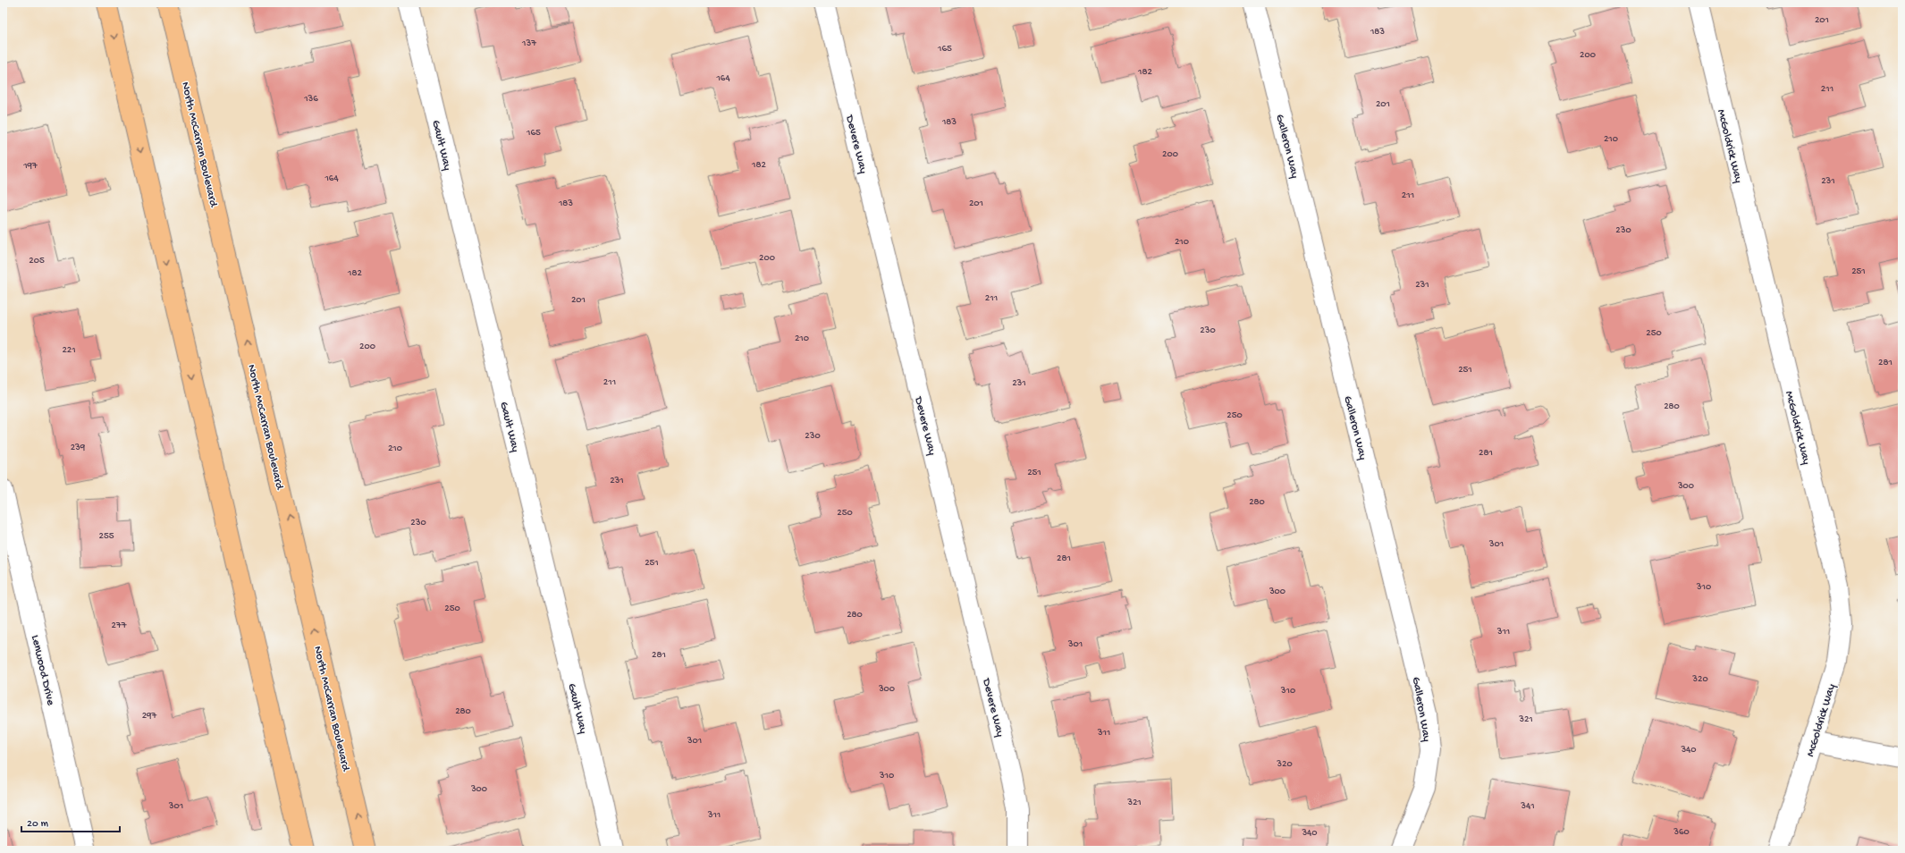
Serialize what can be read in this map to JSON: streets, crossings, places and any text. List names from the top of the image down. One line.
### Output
{"streets":{"main road":["North McCarran Boulevard"],"street":["Devere Way","Gault Way","Galleron Way","McGoldrick Way","Lenwood Drive"]},"house_numbers":["201","183","137","165","200","182","164","211","136","201","183","165","210","200","182","197","164","231","211","183","201","230","210","200","205","251","182","231","211","201","230","250","210","200","221","281","251","211","231","280","250","230","239","210","281","251","231","300","280","250","230","255","301","281","251","310","300","250","280","277","311","301","281","320","300","310","280","297","321","311","301","340","320","310","300","321","301","341","311","360","340"],"scale_bar":"20 m"}
